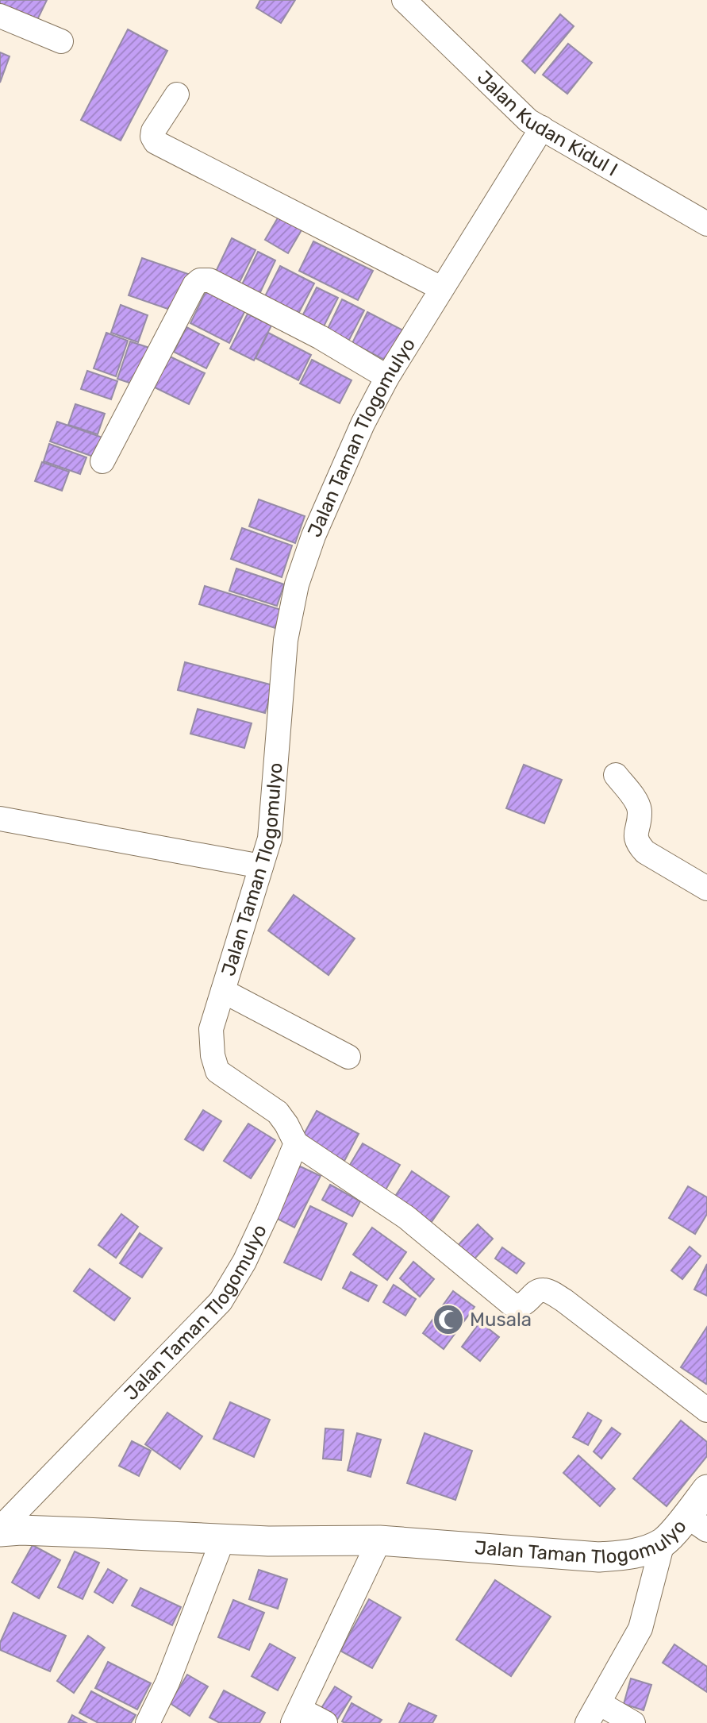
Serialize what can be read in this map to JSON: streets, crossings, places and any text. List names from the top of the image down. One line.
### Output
{"streets":{"street":["Jalan Kudan Kidul I","Jalan Taman Tlogomulyo"]},"crossings":[["Jalan Kudan Kidul I","Jalan Taman Tlogomulyo"]],"places":{"mosque":["Musala"]}}
